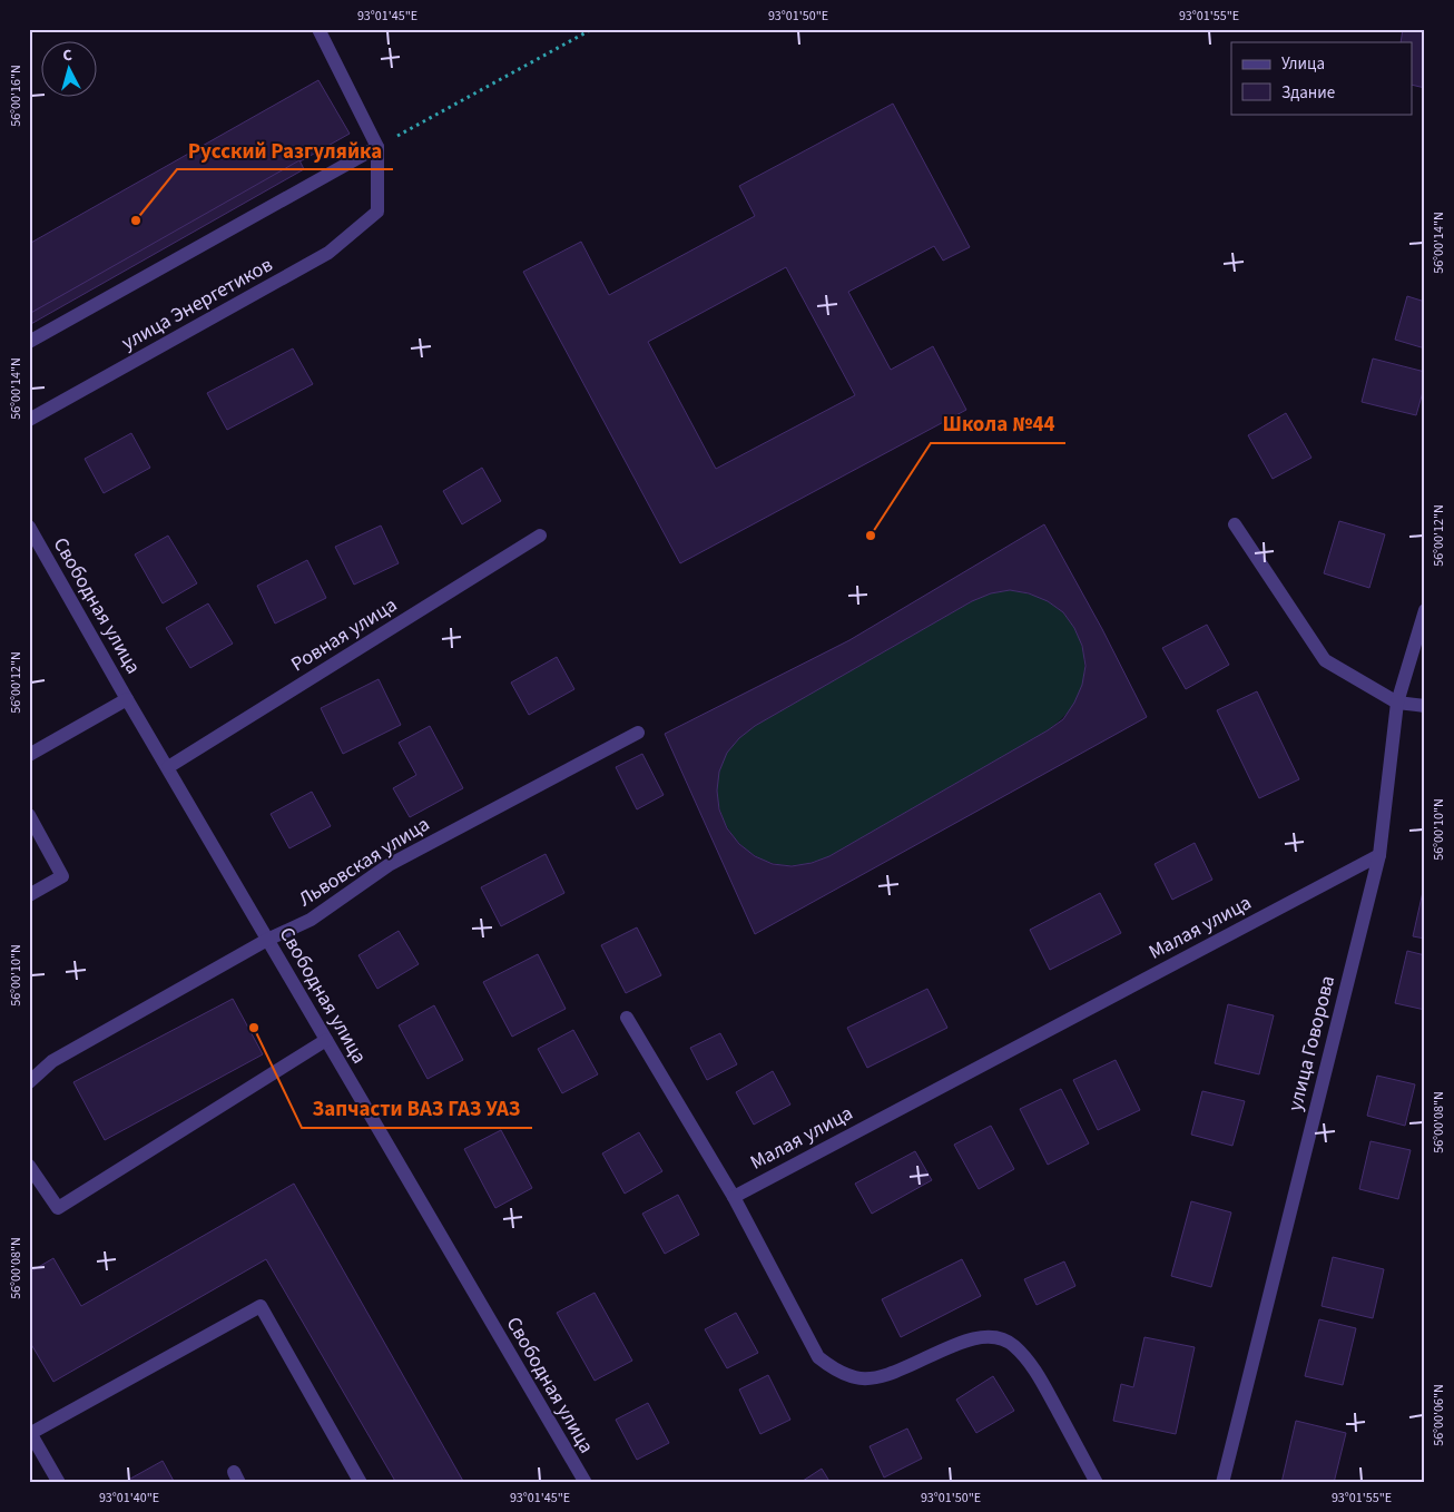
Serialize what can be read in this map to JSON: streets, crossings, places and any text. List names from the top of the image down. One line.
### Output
{"streets":{"street":["улица Энергетиков","Свободная улица","Ровная улица","Львовская улица","Малая улица","улица Говорова"]},"crossings":[["Свободная улица","Ровная улица"],["Свободная улица","Львовская улица"],["Малая улица","улица Говорова"]],"places":["Русский Разгуляйка","Школа №44","Запчасти ВАЗ ГАЗ УАЗ"],"legend":["Улица","Здание"],"north":"top","coordinates":["93°01'45\"E","93°01'50\"E","93°01'55\"E","56°00'16\"N","56°00'14\"N","56°00'12\"N","56°00'10\"N","56°00'08\"N","56°00'06\"N","93°01'40\"E"]}
